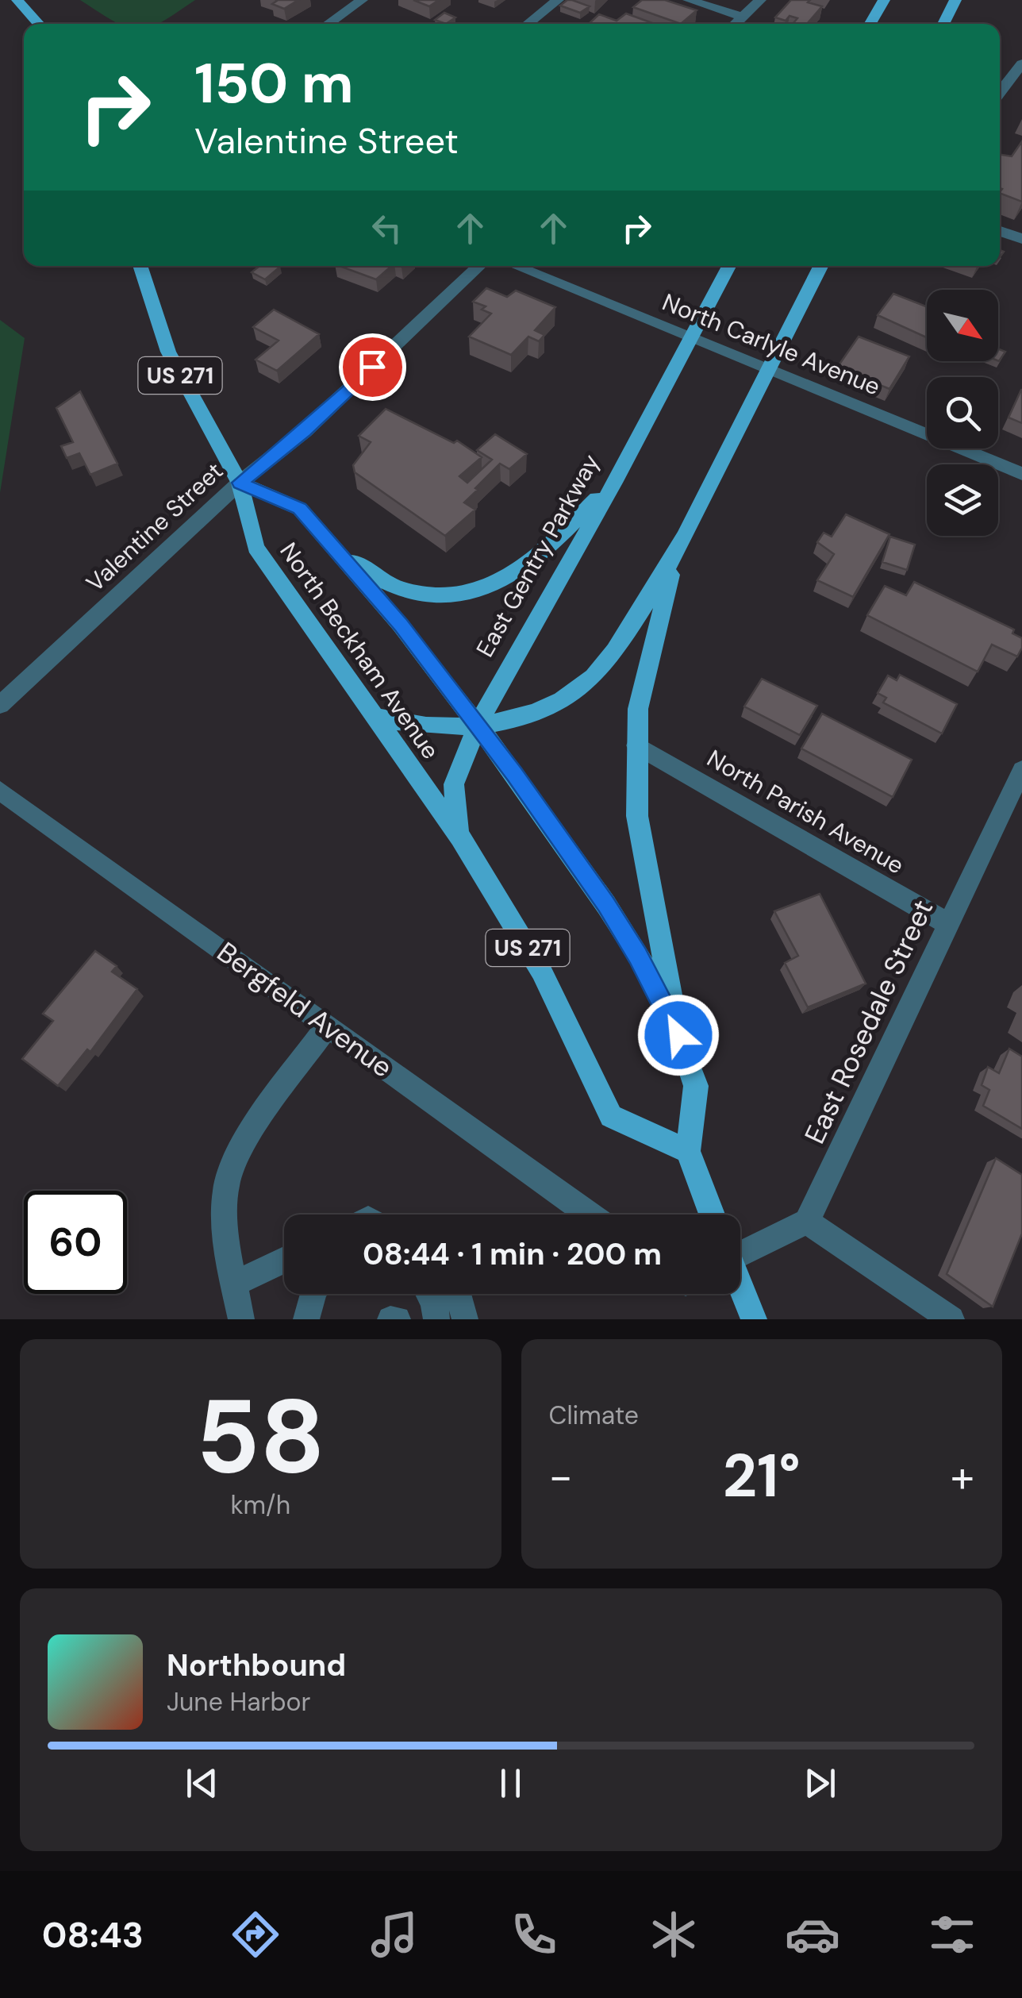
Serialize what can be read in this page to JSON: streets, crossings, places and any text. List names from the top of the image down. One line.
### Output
{"streets":{"main road":["US 271","East Gentry Parkway","North Beckham Avenue"],"street":["North Carlyle Avenue","Valentine Street","North Parish Avenue","Bergfeld Avenue","East Rosedale Street"]},"crossings":[["North Carlyle Avenue","East Gentry Parkway"],["US 271","East Gentry Parkway"],["US 271","North Beckham Avenue"],["Valentine Street","North Beckham Avenue"],["East Gentry Parkway","North Beckham Avenue"],["North Parish Avenue","East Rosedale Street"]],"north":"bottom right","page":{"turn":["150 m","Valentine Street"],"limit":"60","trip":"08:44 · 1 min · 200 m","tile":[["58","km/h"],"Climate"],"heat":["−","21°","+"],"song":["Northbound","June Harbor"],"tabs":"08:43"}}
